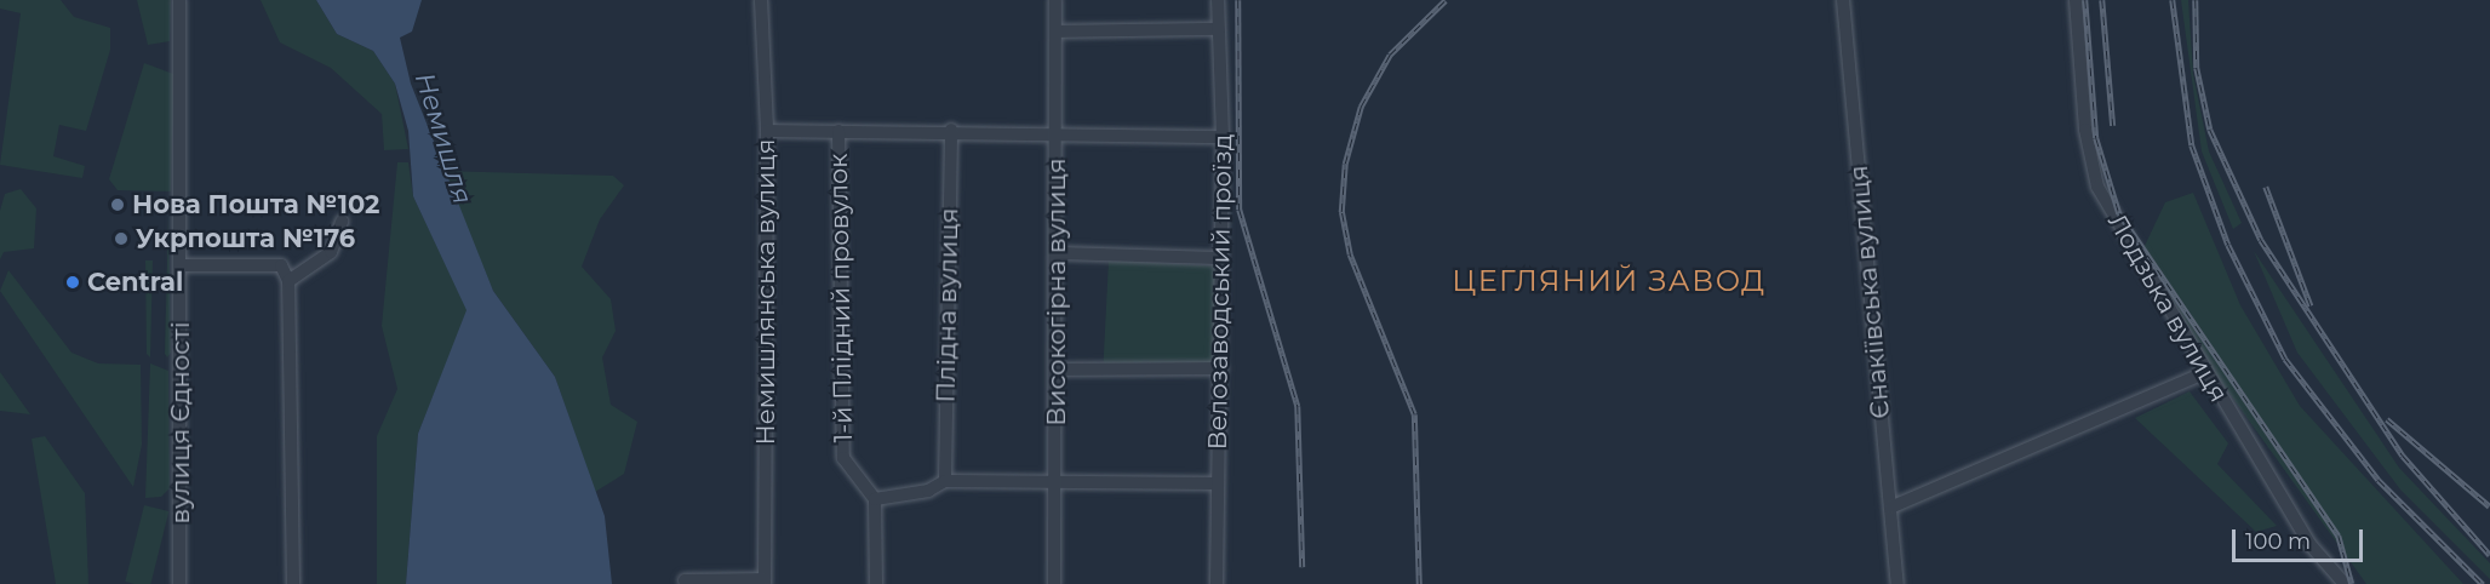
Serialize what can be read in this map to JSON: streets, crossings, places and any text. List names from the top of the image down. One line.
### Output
{"streets":{"street":["Немишлянська вулиця","Високогірна вулиця","Велозаводський проїзд","Єнакіївська вулиця","1-й Плідний провулок","Плідна вулиця","Лодзька вулиця","вулиця Єдності"]},"districts":["ЦЕГЛЯНИЙ ЗАВОД"],"water":["Немишля"],"places":["Нова Пошта №102","Укрпошта №176","Central"],"scale_bar":"100 m"}
